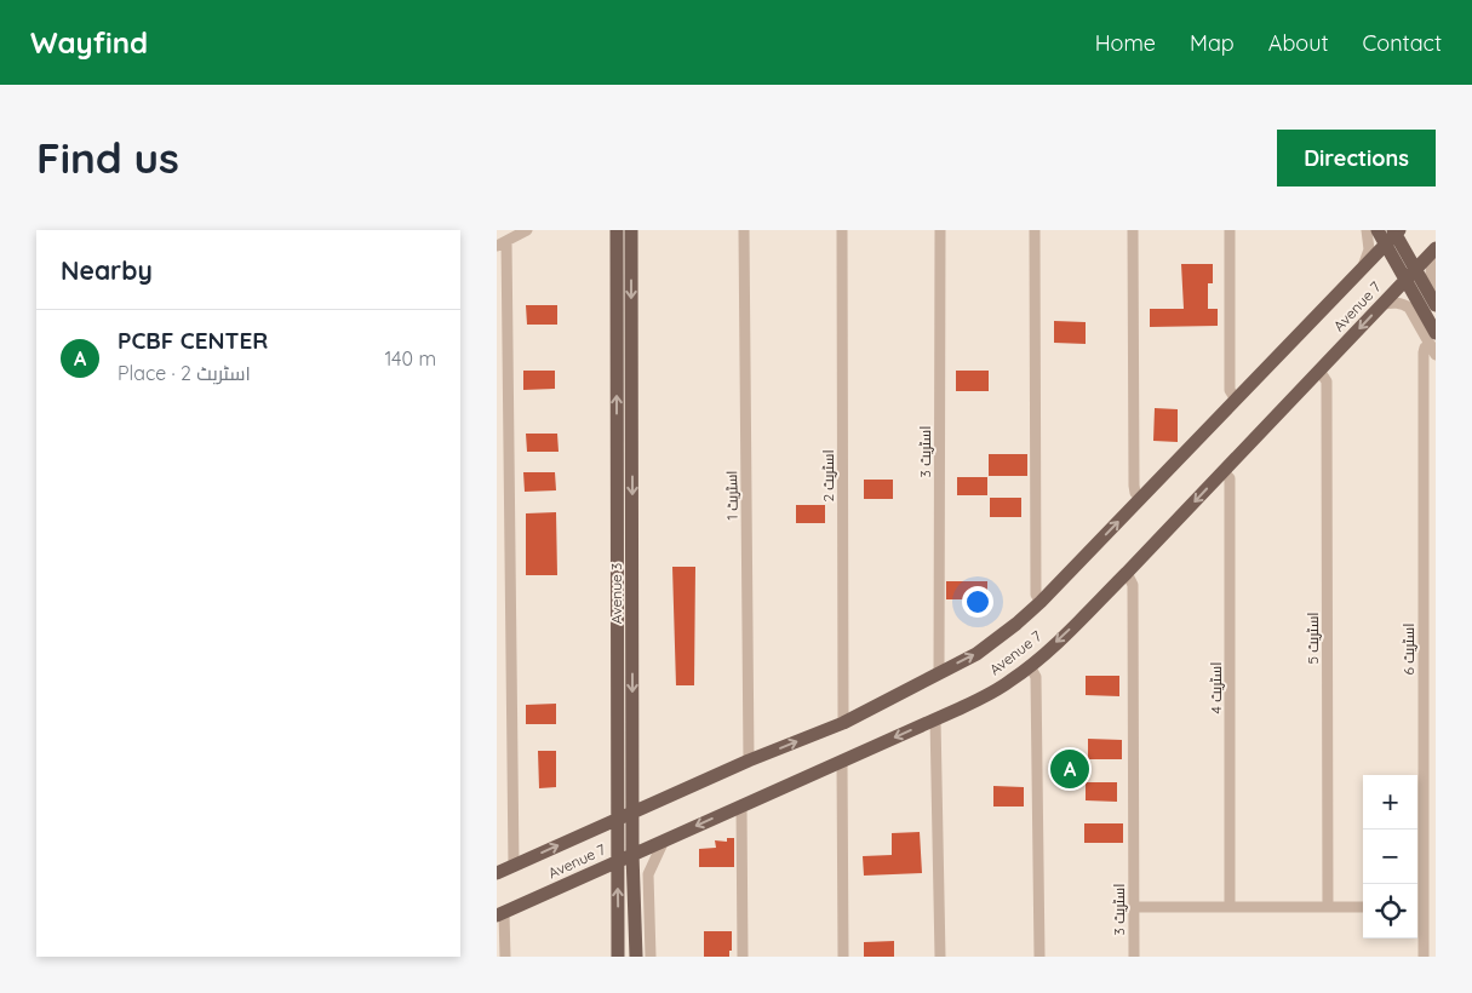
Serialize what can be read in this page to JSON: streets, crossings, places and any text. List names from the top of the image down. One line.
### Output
{"streets":{"main road":["Avenue 7","Avenue 3"],"street":["اسٹریٹ 3","اسٹریٹ 2","اسٹریٹ 1","اسٹریٹ 5","اسٹریٹ 6","اسٹریٹ 4"]},"crossings":[["Avenue 7","اسٹریٹ 3"],["Avenue 7","اسٹریٹ 2"],["Avenue 7","اسٹریٹ 1"],["Avenue 7","Avenue 3"],["Avenue 7","اسٹریٹ 5"],["Avenue 7","اسٹریٹ 4"]],"page":{"header":"Wayfind","nav":["Home","Map","About","Contact"],"buttons":"Directions","title":"Find us","heading":"Nearby","list":[{"mark":"A","name":"PCBF CENTER","note":"Place · اسٹریٹ 2","value":"140 m"}],"pins":"A","map_buttons":["+","−"]}}
